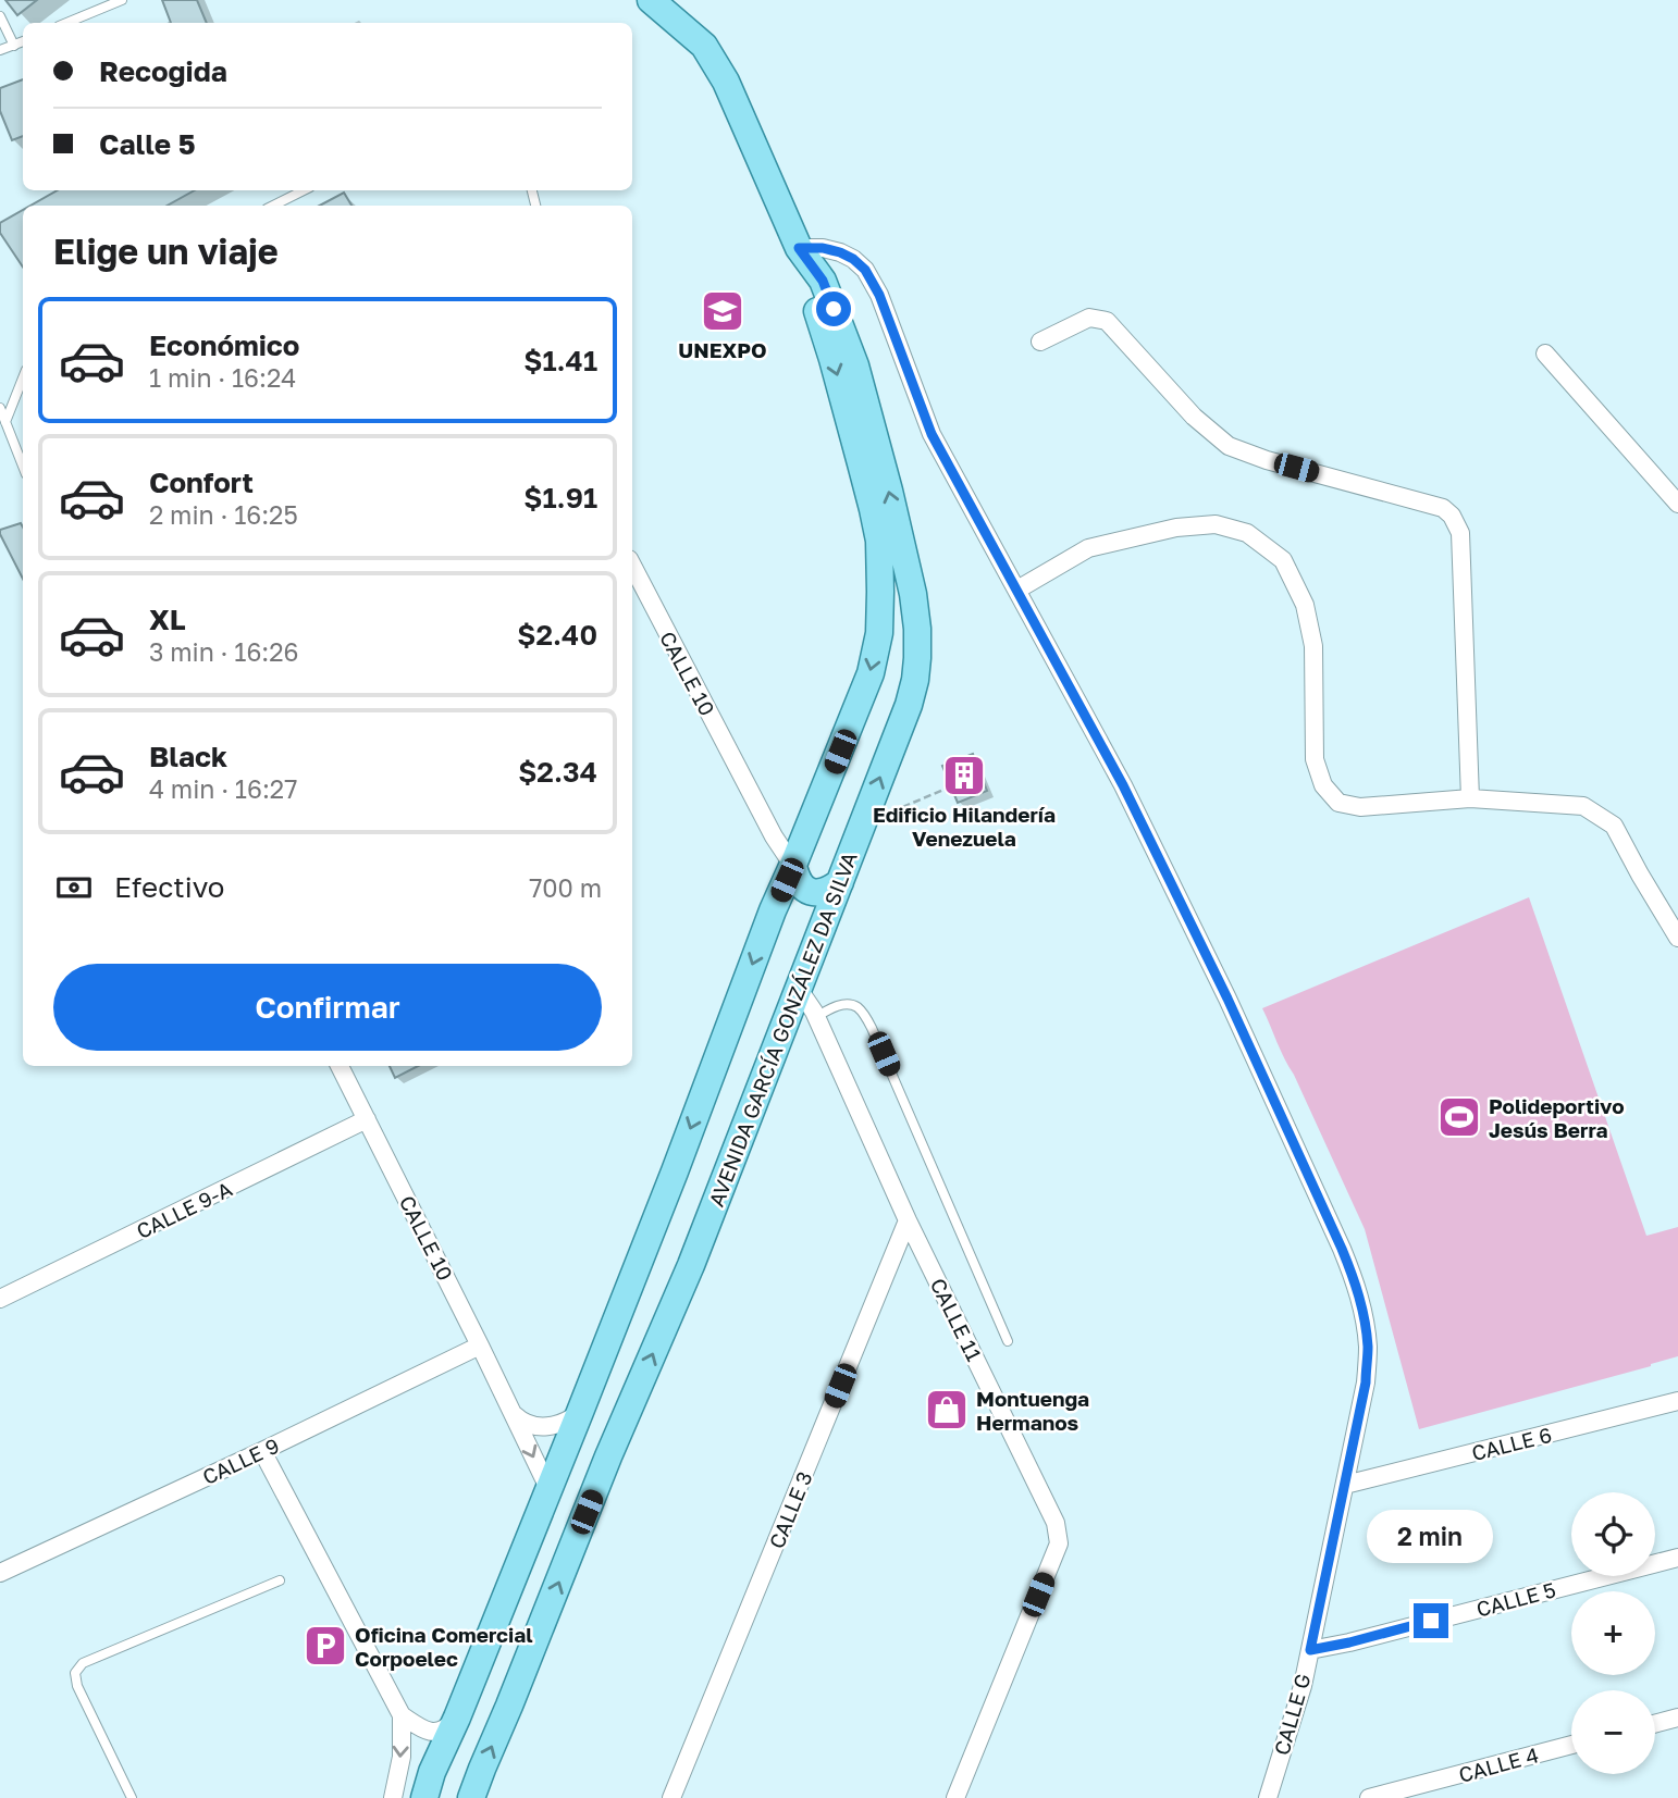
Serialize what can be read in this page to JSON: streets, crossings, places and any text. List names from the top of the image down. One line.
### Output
{"streets":{"main road":["AVENIDA GARCÍA GONZÁLEZ DA SILVA"],"street":["CALLE 10","CALLE 9-A","CALLE 11","CALLE 6","CALLE 9","CALLE 3","CALLE 5","CALLE G","CALLE 4"]},"crossings":[["CALLE 10","CALLE 9-A"],["CALLE 10","CALLE 9"],["AVENIDA GARCÍA GONZÁLEZ DA SILVA","CALLE 11"],["AVENIDA GARCÍA GONZÁLEZ DA SILVA","CALLE G"],["CALLE 11","CALLE 3"],["CALLE 6","CALLE G"],["CALLE 5","CALLE G"]],"places":{"school or university":["UNEXPO"],"building":["Edificio Hilandería Venezuela"],"sports":["Polideportivo Jesús Berra"],"shop":["Montuenga Hermanos"],"parking":["Oficina Comercial Corpoelec"]},"page":{"banner":["Recogida","Calle 5"],"heading":"Elige un viaje","list":[{"name":"Económico","note":"1 min · 16:24","value":"$1.41"},{"name":"Confort","note":"2 min · 16:25","value":"$1.91"},{"name":"XL","note":"3 min · 16:26","value":"$2.40"},{"name":"Black","note":"4 min · 16:27","value":"$2.34"}],"pay":["Efectivo","700 m"],"buttons":"Confirmar","map_buttons":["+","−"],"bubble":"2 min"}}
